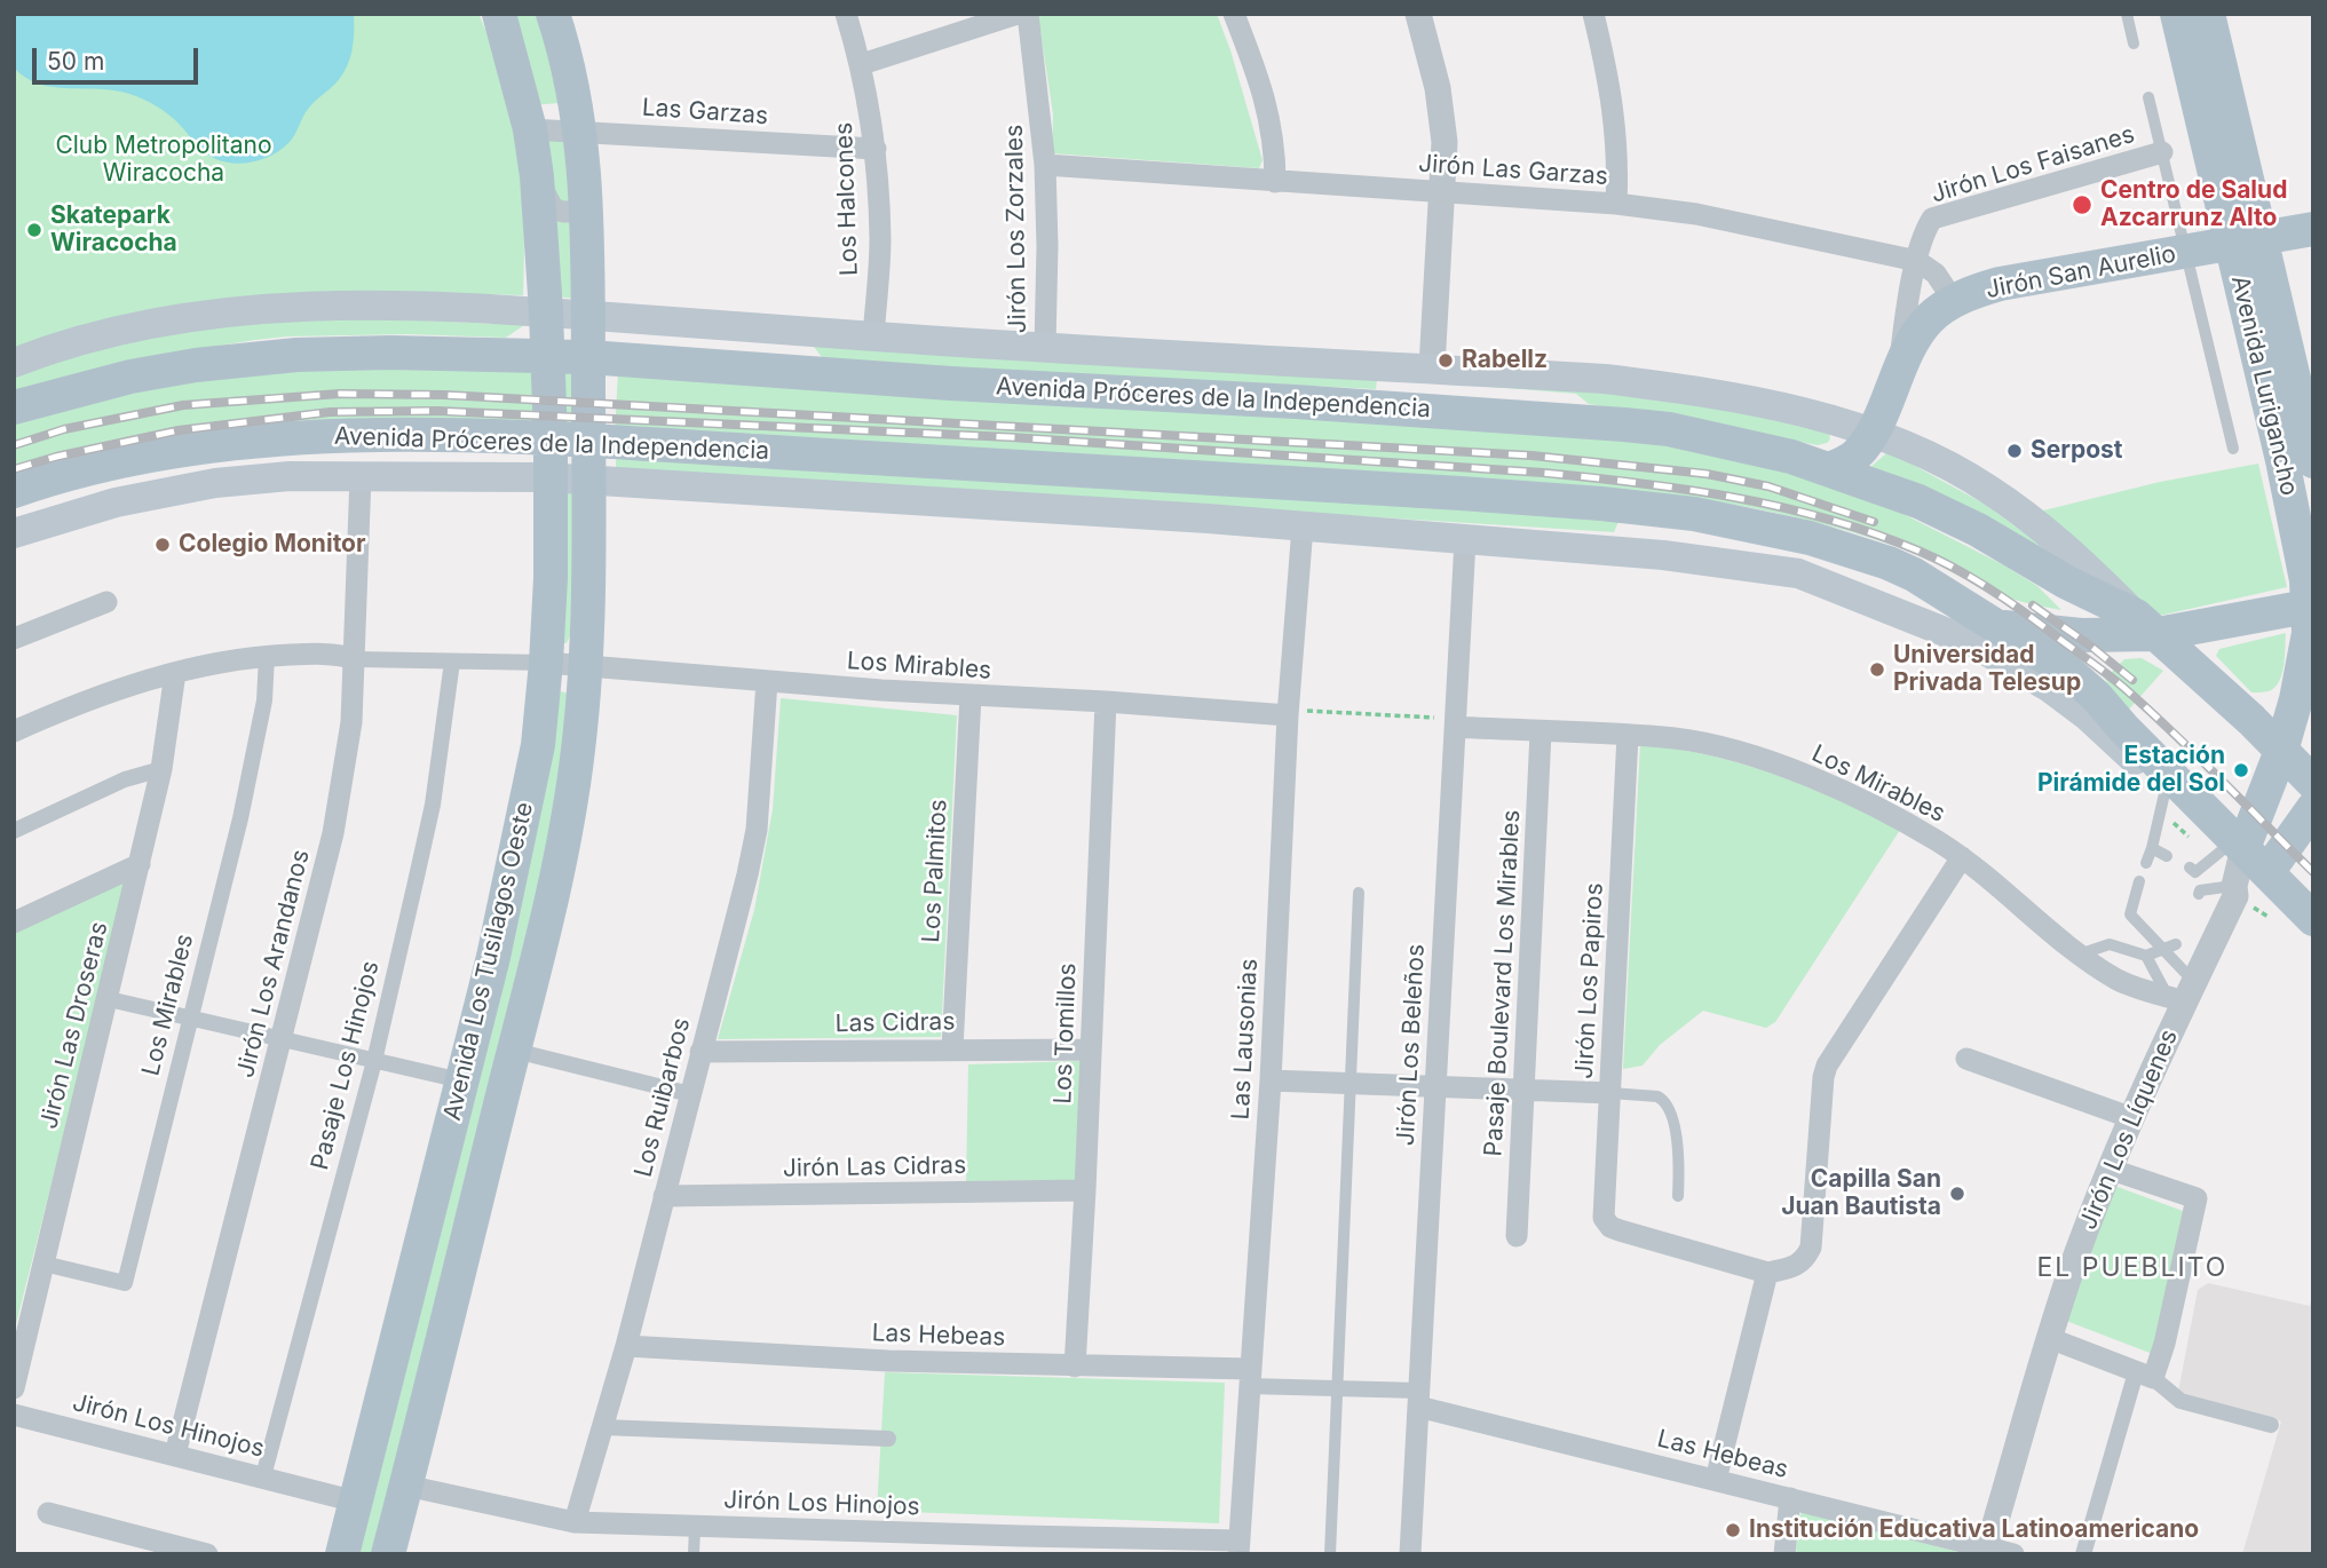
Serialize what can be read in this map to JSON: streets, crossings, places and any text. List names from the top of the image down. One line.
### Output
{"streets":{"main road":["Jirón San Aurelio","Avenida Lurigancho","Avenida Próceres de la Independencia","Avenida Los Tusilagos Oeste"],"street":["Las Garzas","Jirón Los Faisanes","Jirón Las Garzas","Los Halcones","Jirón Los Zorzales","Los Mirables","Los Palmitos","Jirón Los Arandanos","Jirón Los Papiros","Pasaje Boulevard Los Mirables","Las Cidras","Jirón Las Droseras","Los Tomillos","Las Lausonias","Jirón Los Beleños","Pasaje Los Hinojos","Los Ruibarbos","Jirón Los Líquenes","Jirón Las Cidras","Las Hebeas","Jirón Los Hinojos"]},"crossings":[["Las Garzas","Los Halcones"],["Las Garzas","Avenida Los Tusilagos Oeste"],["Jirón Los Faisanes","Jirón Las Garzas"],["Jirón Los Faisanes","Jirón San Aurelio"],["Jirón Las Garzas","Jirón Los Zorzales"],["Los Halcones","Avenida Próceres de la Independencia"],["Jirón Los Zorzales","Avenida Próceres de la Independencia"],["Jirón San Aurelio","Avenida Lurigancho"],["Jirón San Aurelio","Avenida Próceres de la Independencia"],["Avenida Lurigancho","Avenida Próceres de la Independencia"],["Avenida Lurigancho","Jirón Los Líquenes"],["Avenida Próceres de la Independencia","Avenida Los Tusilagos Oeste"],["Avenida Próceres de la Independencia","Jirón Los Arandanos"],["Avenida Próceres de la Independencia","Las Lausonias"],["Avenida Próceres de la Independencia","Jirón Los Beleños"],["Avenida Próceres de la Independencia","Jirón Los Líquenes"],["Los Mirables","Los Palmitos"],["Los Mirables","Avenida Los Tusilagos Oeste"],["Los Mirables","Jirón Los Papiros"],["Los Mirables","Pasaje Boulevard Los Mirables"],["Los Mirables","Jirón Las Droseras"],["Los Mirables","Los Tomillos"],["Los Mirables","Las Lausonias"],["Los Mirables","Jirón Los Beleños"],["Los Mirables","Los Ruibarbos"],["Los Mirables","Jirón Los Líquenes"],["Los Palmitos","Las Cidras"],["Avenida Los Tusilagos Oeste","Jirón Los Hinojos"],["Jirón Los Arandanos","Jirón Los Hinojos"],["Las Cidras","Los Tomillos"],["Las Cidras","Los Ruibarbos"],["Los Tomillos","Jirón Las Cidras"],["Los Tomillos","Las Hebeas"],["Las Lausonias","Las Hebeas"],["Las Lausonias","Jirón Los Hinojos"],["Jirón Los Beleños","Las Hebeas"],["Pasaje Los Hinojos","Jirón Los Hinojos"],["Los Ruibarbos","Jirón Las Cidras"],["Los Ruibarbos","Las Hebeas"],["Los Ruibarbos","Jirón Los Hinojos"],["Jirón Los Líquenes","Las Hebeas"]],"districts":["EL PUEBLITO"],"parks":["Club Metropolitano Wiracocha"],"places":["Centro de Salud Azcarrunz Alto","Skatepark Wiracocha","Rabellz","Serpost","Colegio Monitor","Universidad Privada Telesup","Estación Pirámide del Sol","Capilla San Juan Bautista","Institución Educativa Latinoamericano"],"scale_bar":"50 m"}
